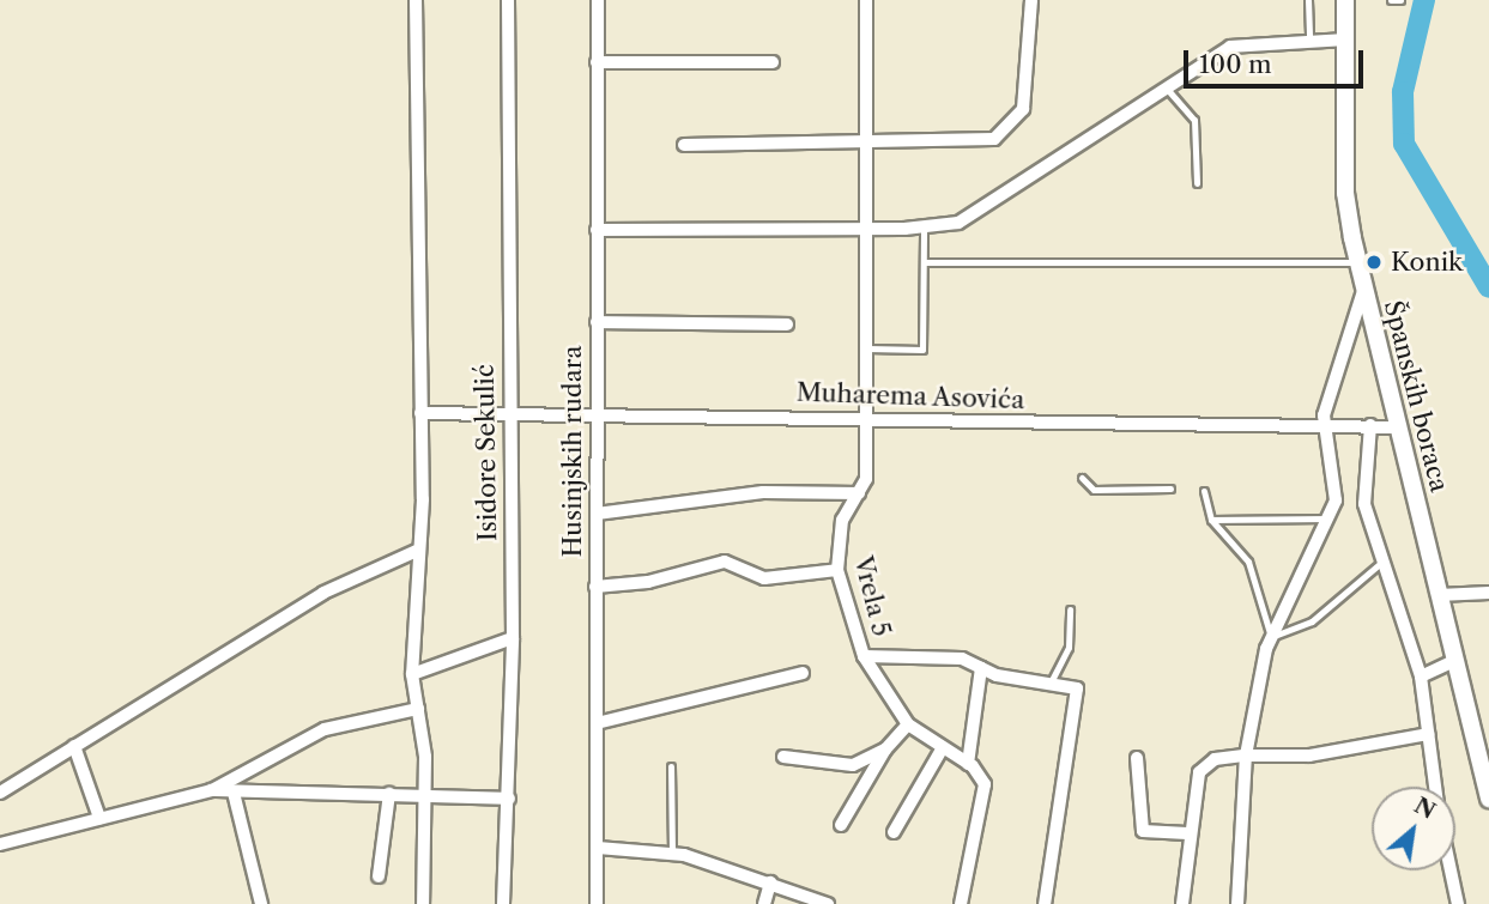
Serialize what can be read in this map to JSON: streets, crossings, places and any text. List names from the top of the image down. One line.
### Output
{"streets":{"main road":["Španskih boraca"],"street":["Muharema Asovića","Husinjskih rudara","Isidore Sekulić","Vrela 5"]},"crossings":[["Muharema Asovića","Španskih boraca"],["Muharema Asovića","Husinjskih rudara"],["Muharema Asovića","Isidore Sekulić"],["Muharema Asovića","Vrela 5"]],"places":["Konik"],"scale_bar":"100 m","north":"top right"}
